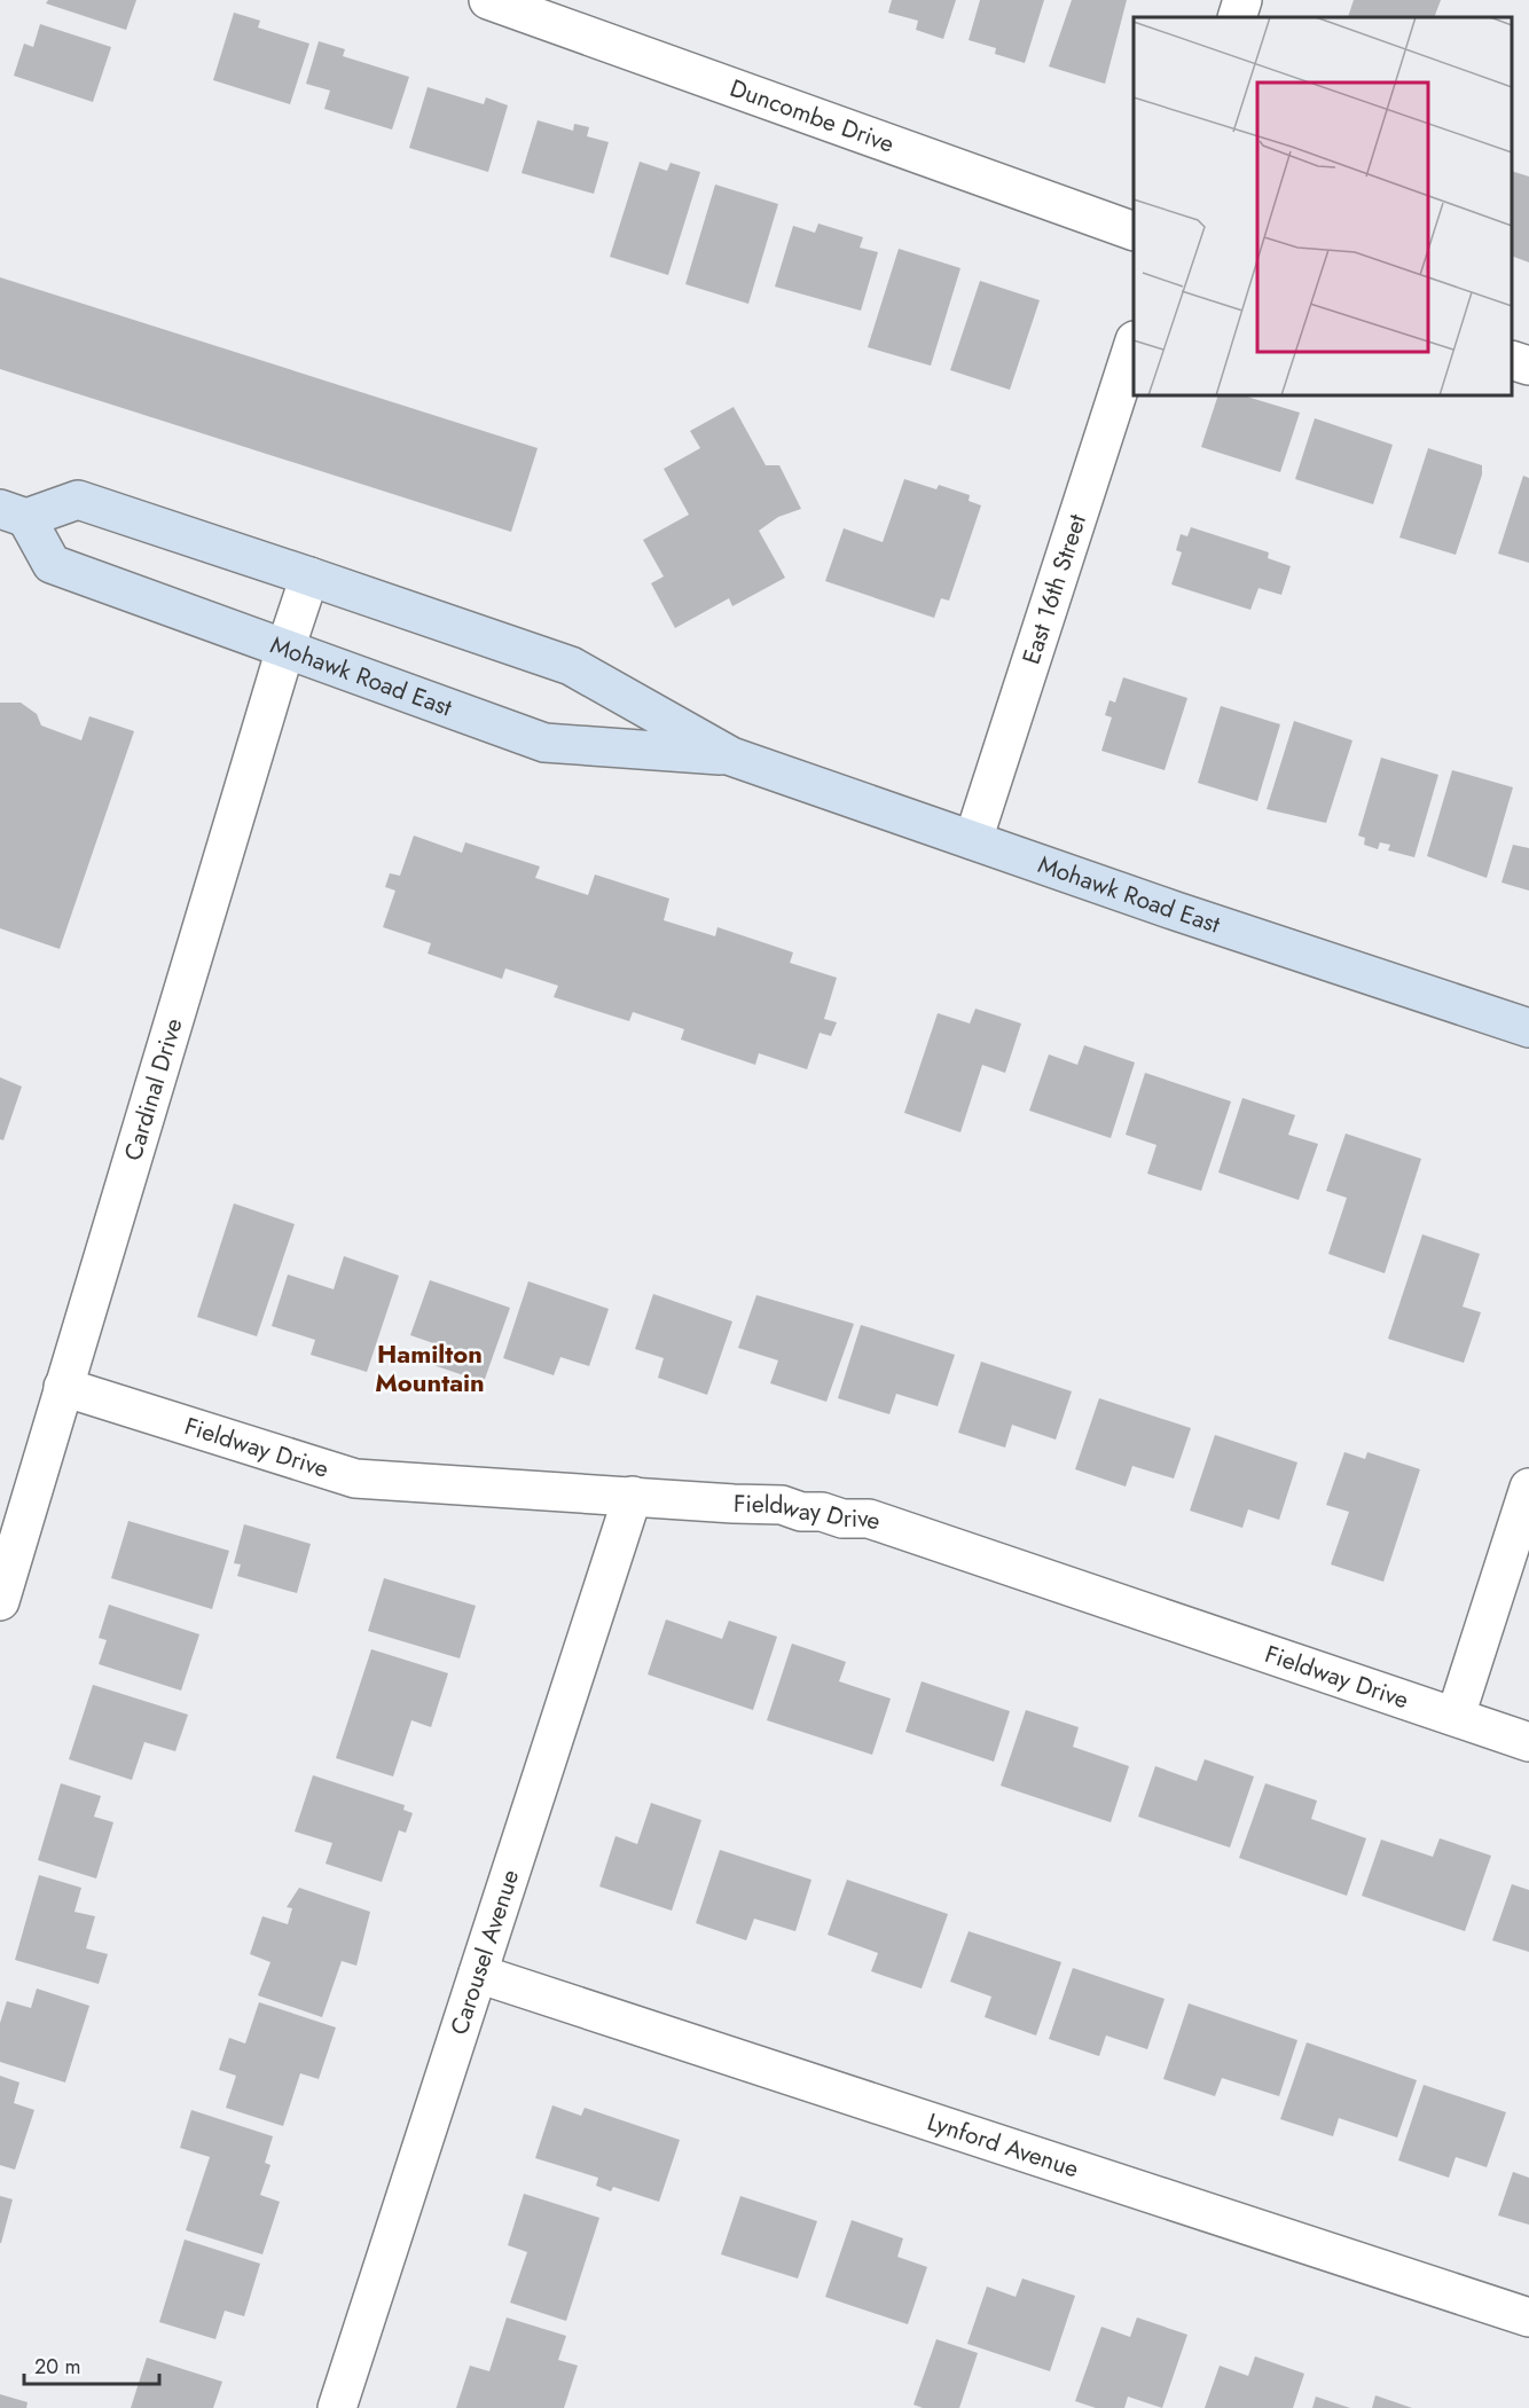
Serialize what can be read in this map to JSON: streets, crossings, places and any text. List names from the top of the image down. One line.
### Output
{"streets":{"main road":["Mohawk Road East"],"street":["Duncombe Drive","East 16th Street","Cardinal Drive","Fieldway Drive","Carousel Avenue","Lynford Avenue"]},"crossings":[["East 16th Street","Mohawk Road East"],["Mohawk Road East","Cardinal Drive"],["Cardinal Drive","Fieldway Drive"],["Fieldway Drive","Carousel Avenue"],["Carousel Avenue","Lynford Avenue"]],"districts":["Hamilton Mountain"],"scale_bar":"20 m"}
